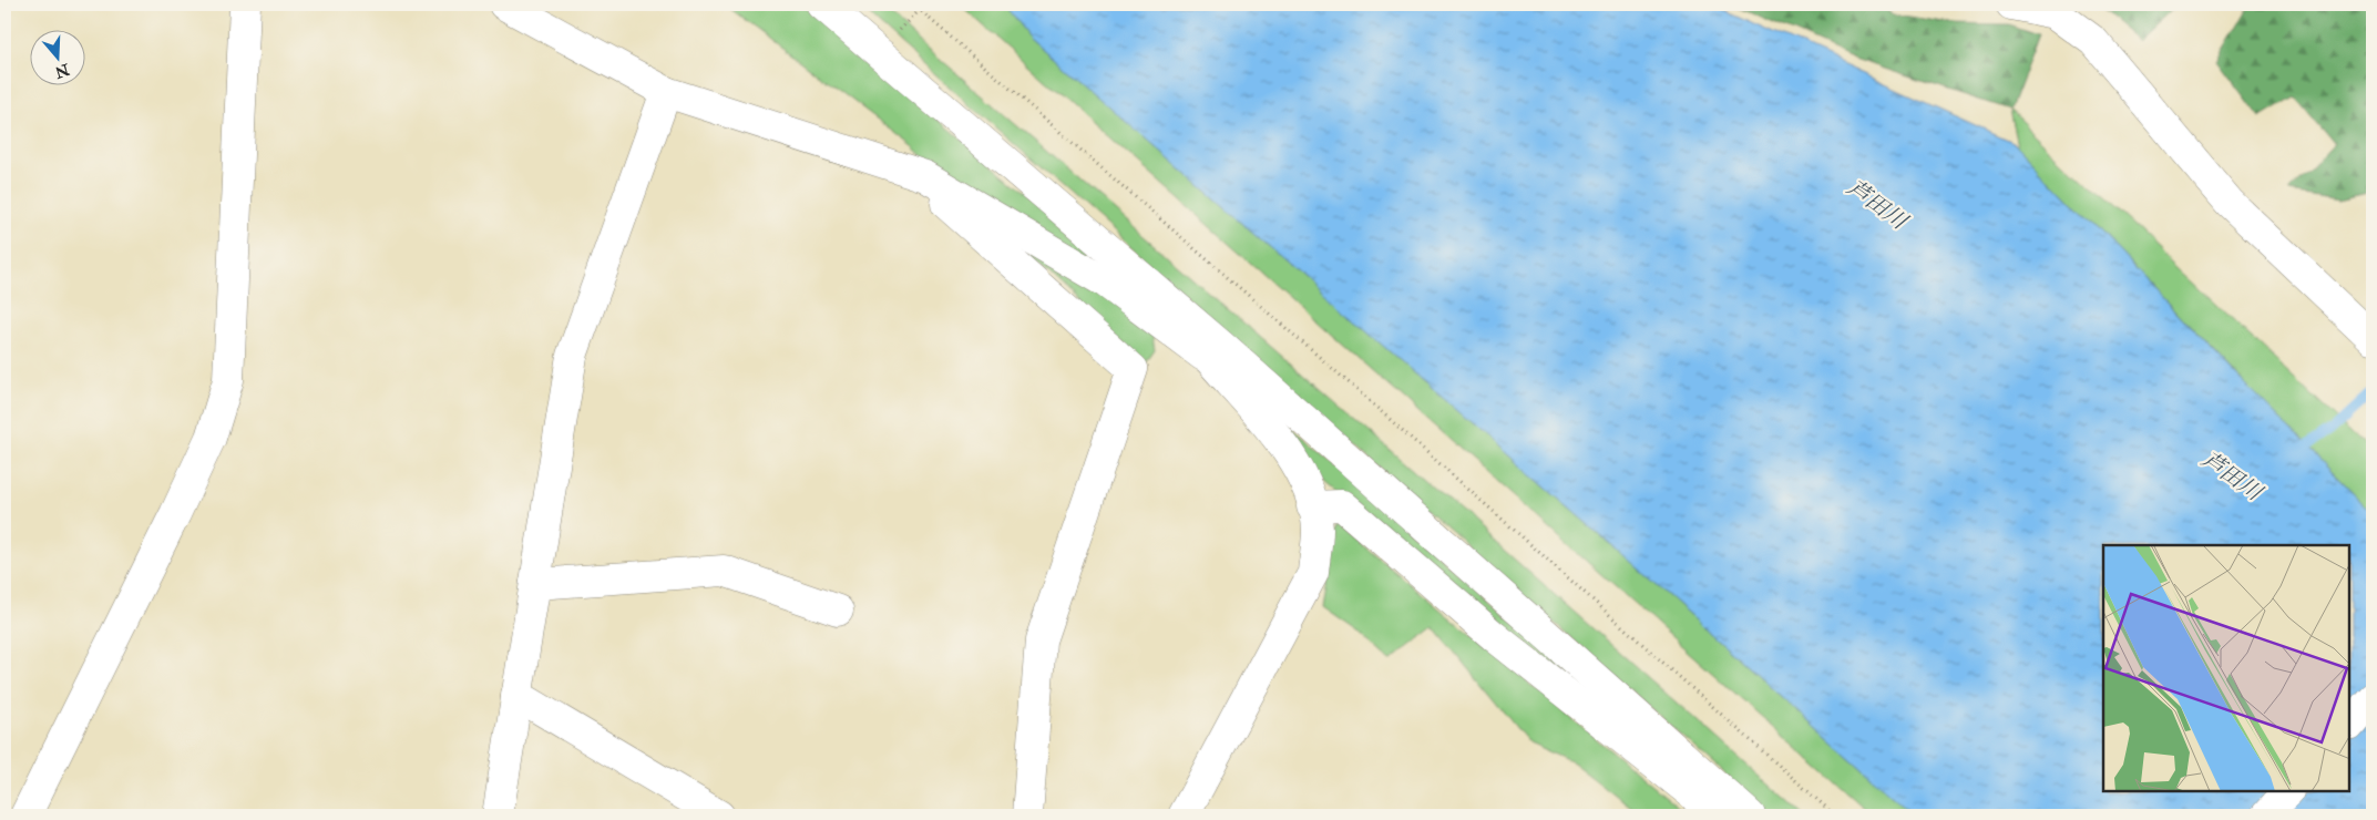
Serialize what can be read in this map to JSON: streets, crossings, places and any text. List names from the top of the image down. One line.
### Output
{"water":["芦田川"],"north":"bottom"}
